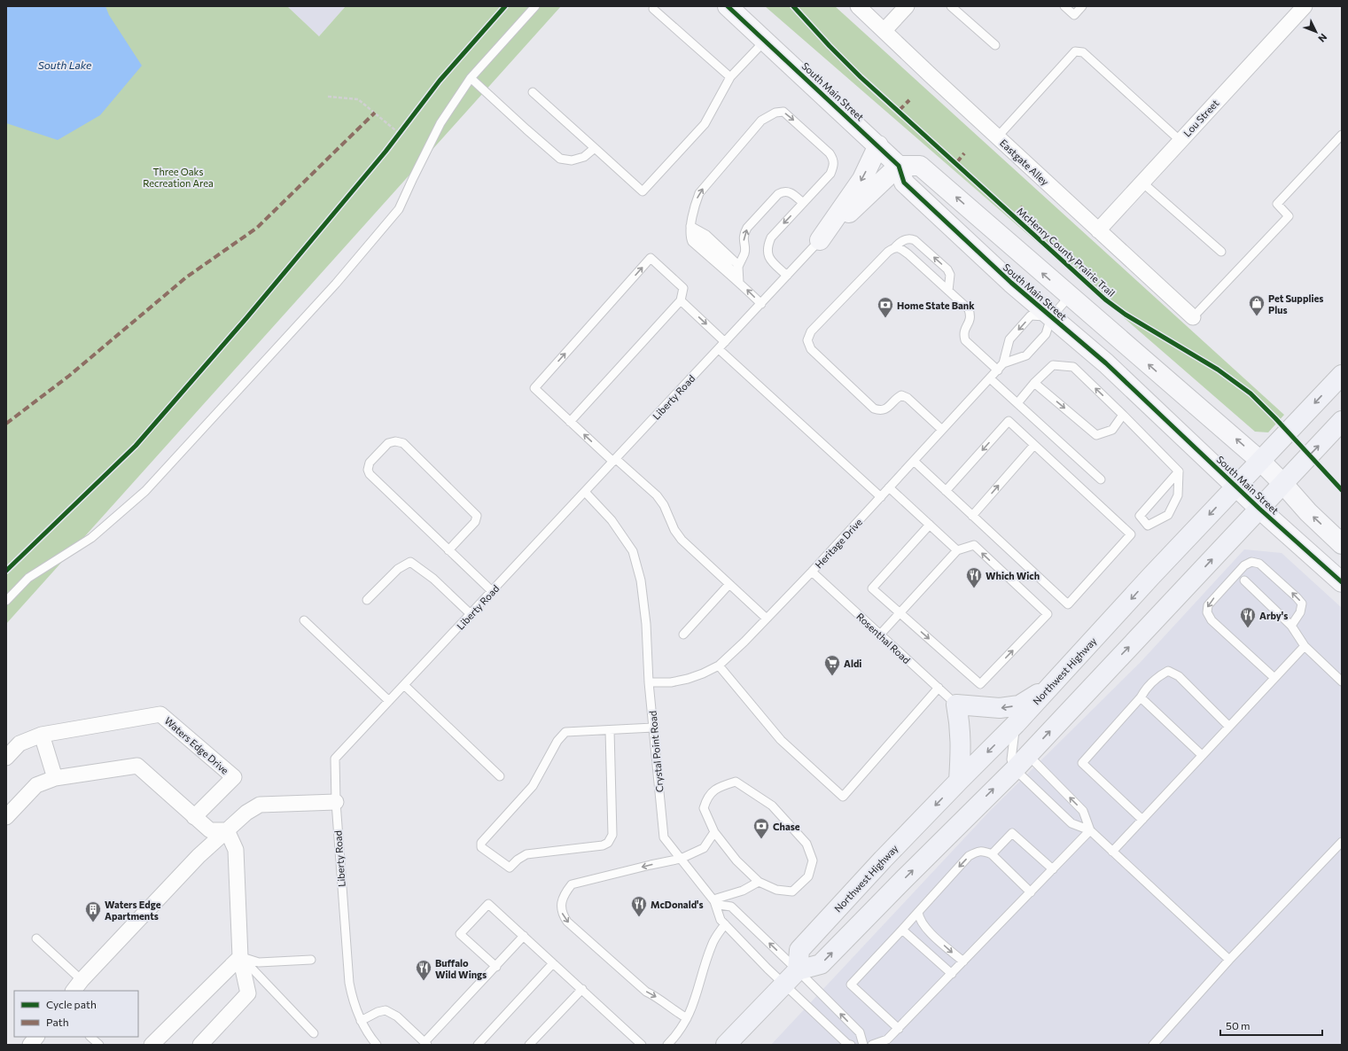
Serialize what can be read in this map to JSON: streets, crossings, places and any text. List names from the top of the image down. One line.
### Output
{"streets":{"main road":["Northwest Highway"],"street":["South Main Street","Lou Street","Eastgate Alley","Waters Edge Drive"],"lane":["Liberty Road","Heritage Drive","Rosenthal Road","Crystal Point Road"],"cycle path":["McHenry County Prairie Trail"]},"crossings":[["South Main Street","Heritage Drive"],["South Main Street","Northwest Highway"],["Lou Street","Eastgate Alley"],["Liberty Road","Crystal Point Road"],["Heritage Drive","Rosenthal Road"],["Heritage Drive","Crystal Point Road"]],"water":["South Lake"],"parks":["Three Oaks Recreation Area"],"places":{"shop":["Pet Supplies Plus"],"bank":["Home State Bank","Chase"],"restaurant":["Which Wich","Arby's","McDonald's","Buffalo Wild Wings"],"supermarket":["Aldi"],"building":["Waters Edge Apartments"]},"legend":["Cycle path","Path"],"scale_bar":"50 m","north":"bottom right"}
